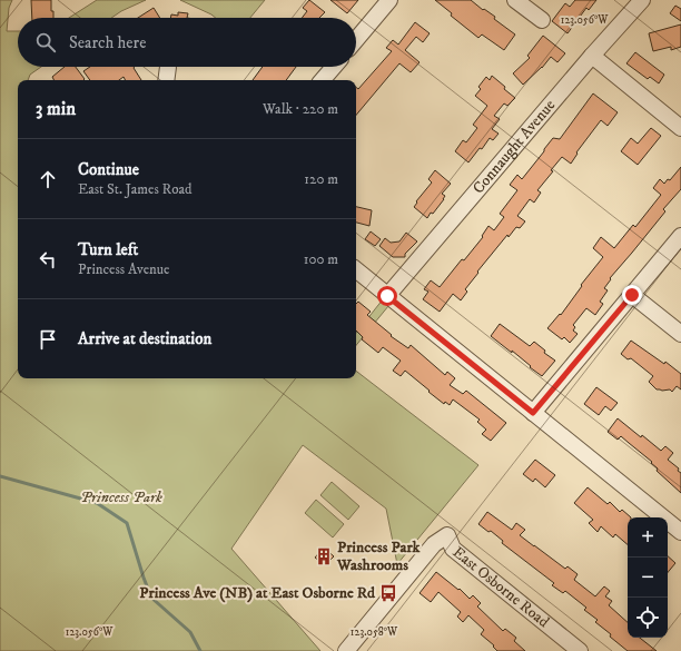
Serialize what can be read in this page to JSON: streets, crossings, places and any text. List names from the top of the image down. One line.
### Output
{"streets":{"street":["Connaught Avenue","East Osborne Road"]},"parks":["Princess Park"],"places":{"building":["Princess Park Washrooms"],"bus stop":["Princess Ave (NB) at East Osborne Rd"]},"page":{"search":"Search here","heading":["3 min","Walk · 220 m"],"list":[["Continue","East St. James Road","120 m"],["Turn left","Princess Avenue","100 m"],"Arrive at destination"],"map_buttons":["+","−"]},"coordinates":["123.056°W","123.058°W"]}
